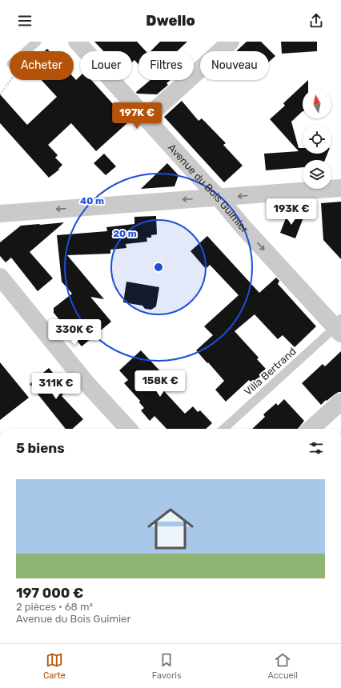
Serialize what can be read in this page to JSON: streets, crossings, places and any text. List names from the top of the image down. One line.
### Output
{"streets":{"street":["Avenue du Bois Guimier"],"lane":["Villa Bertrand"]},"crossings":[["Avenue du Bois Guimier","Villa Bertrand"]],"one_way":["Avenue du Bois Guimier"],"north":"top","page":{"header":"Dwello","chip":["Acheter","Louer","Filtres","Nouveau"],"price":["197K €","193K €","330K €","158K €","311K €"],"heading":"5 biens","list":[{"name":"197 000 €","note":"2 pièces · 68 m² · Avenue du Bois Guimier"}],"tabs":["Carte","Favoris","Accueil"]},"rings":["40 m","20 m"]}
